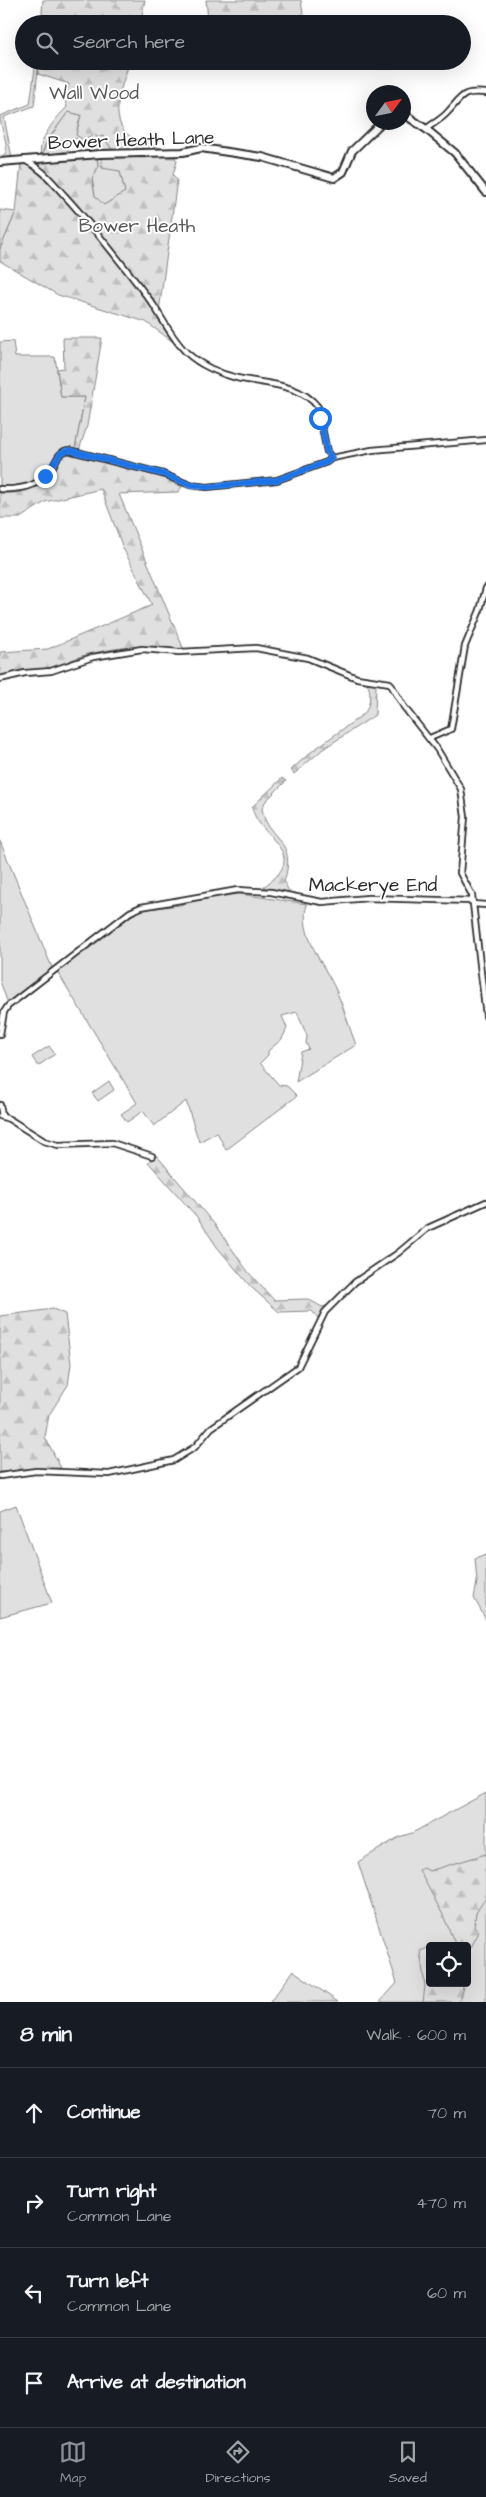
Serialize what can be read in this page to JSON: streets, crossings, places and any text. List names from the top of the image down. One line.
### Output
{"streets":{"main road":["Bower Heath Lane"],"street":["Mackerye End"]},"parks":["Wall Wood","Bower Heath"],"north":"top right","page":{"search":"Search here","heading":["8 min","Walk · 600 m"],"list":[["Continue","70 m"],["Turn right","Common Lane","470 m"],["Turn left","Common Lane","60 m"],"Arrive at destination"],"nav":["Map","Directions","Saved"]}}
